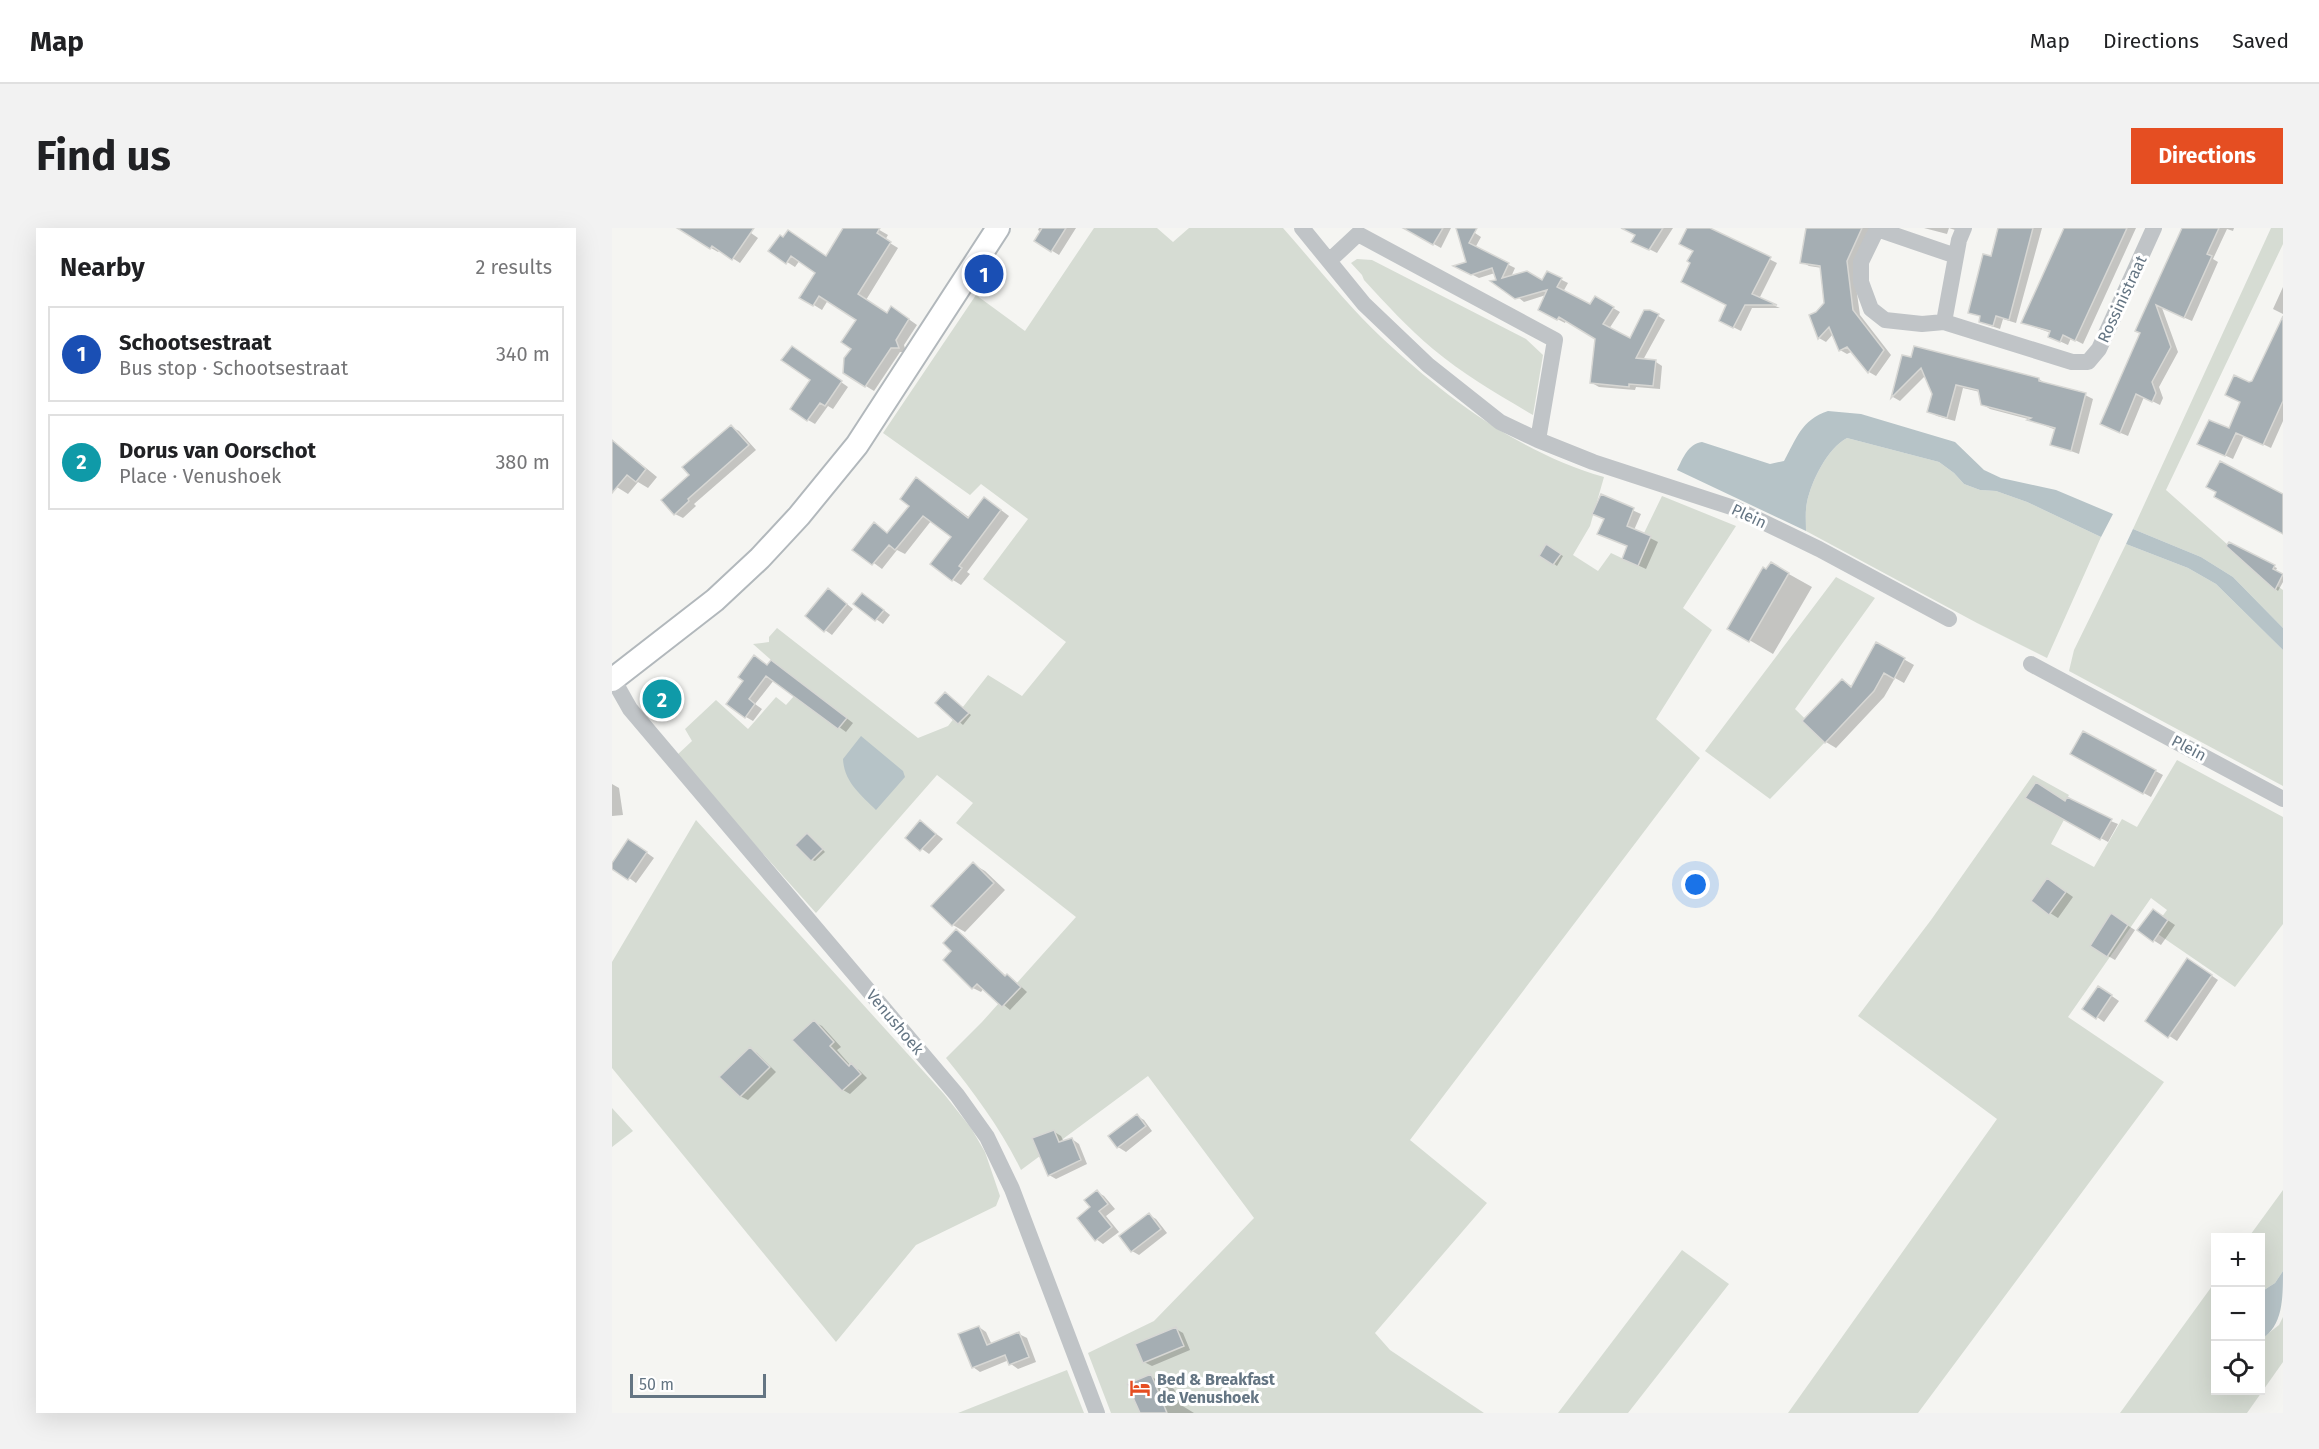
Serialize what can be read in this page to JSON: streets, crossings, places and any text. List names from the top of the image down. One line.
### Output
{"streets":{"street":["Rossinistraat","Plein","Venushoek"]},"places":{"hotel":["Bed & Breakfast de Venushoek"]},"scale_bar":"50 m","page":{"header":"Map","nav":["Map","Directions","Saved"],"buttons":"Directions","title":"Find us","heading":["Nearby","2 results"],"pins":["1","2"],"list":[{"mark":"1","name":"Schootsestraat","note":"Bus stop · Schootsestraat","value":"340 m"},{"mark":"2","name":"Dorus van Oorschot","note":"Place · Venushoek","value":"380 m"}],"map_buttons":["+","−"],"scale":"50 m"}}
